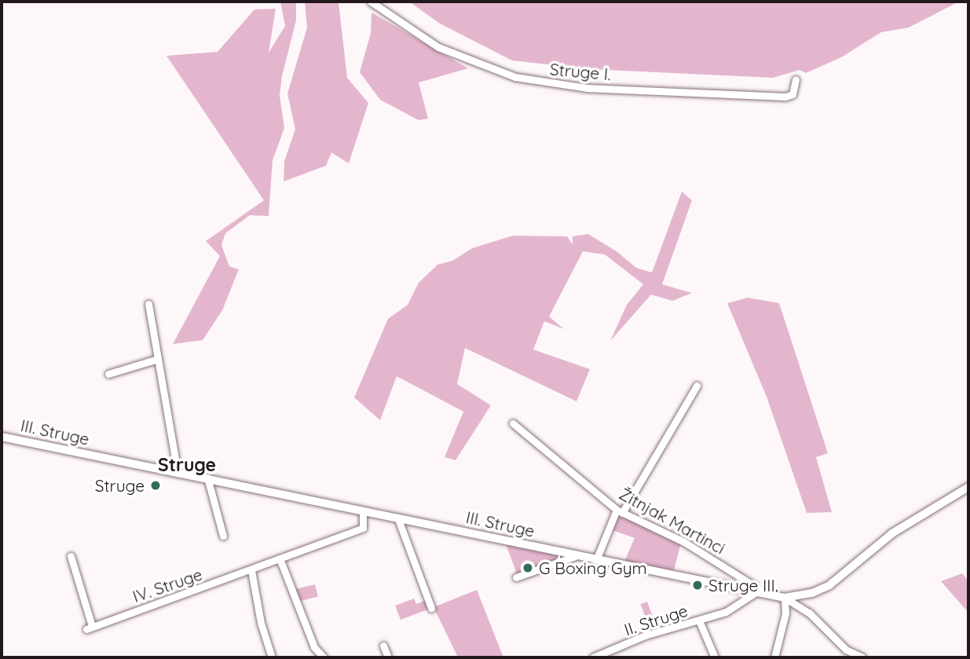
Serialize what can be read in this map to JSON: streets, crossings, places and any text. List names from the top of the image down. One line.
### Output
{"streets":{"street":["Struge I.","III. Struge","Žitnjak Martinci","IV. Struge","II. Struge"]},"crossings":[["III. Struge","Žitnjak Martinci"],["III. Struge","IV. Struge"],["III. Struge","II. Struge"]],"districts":["Struge"],"places":["Struge","G Boxing Gym","Struge III."]}
